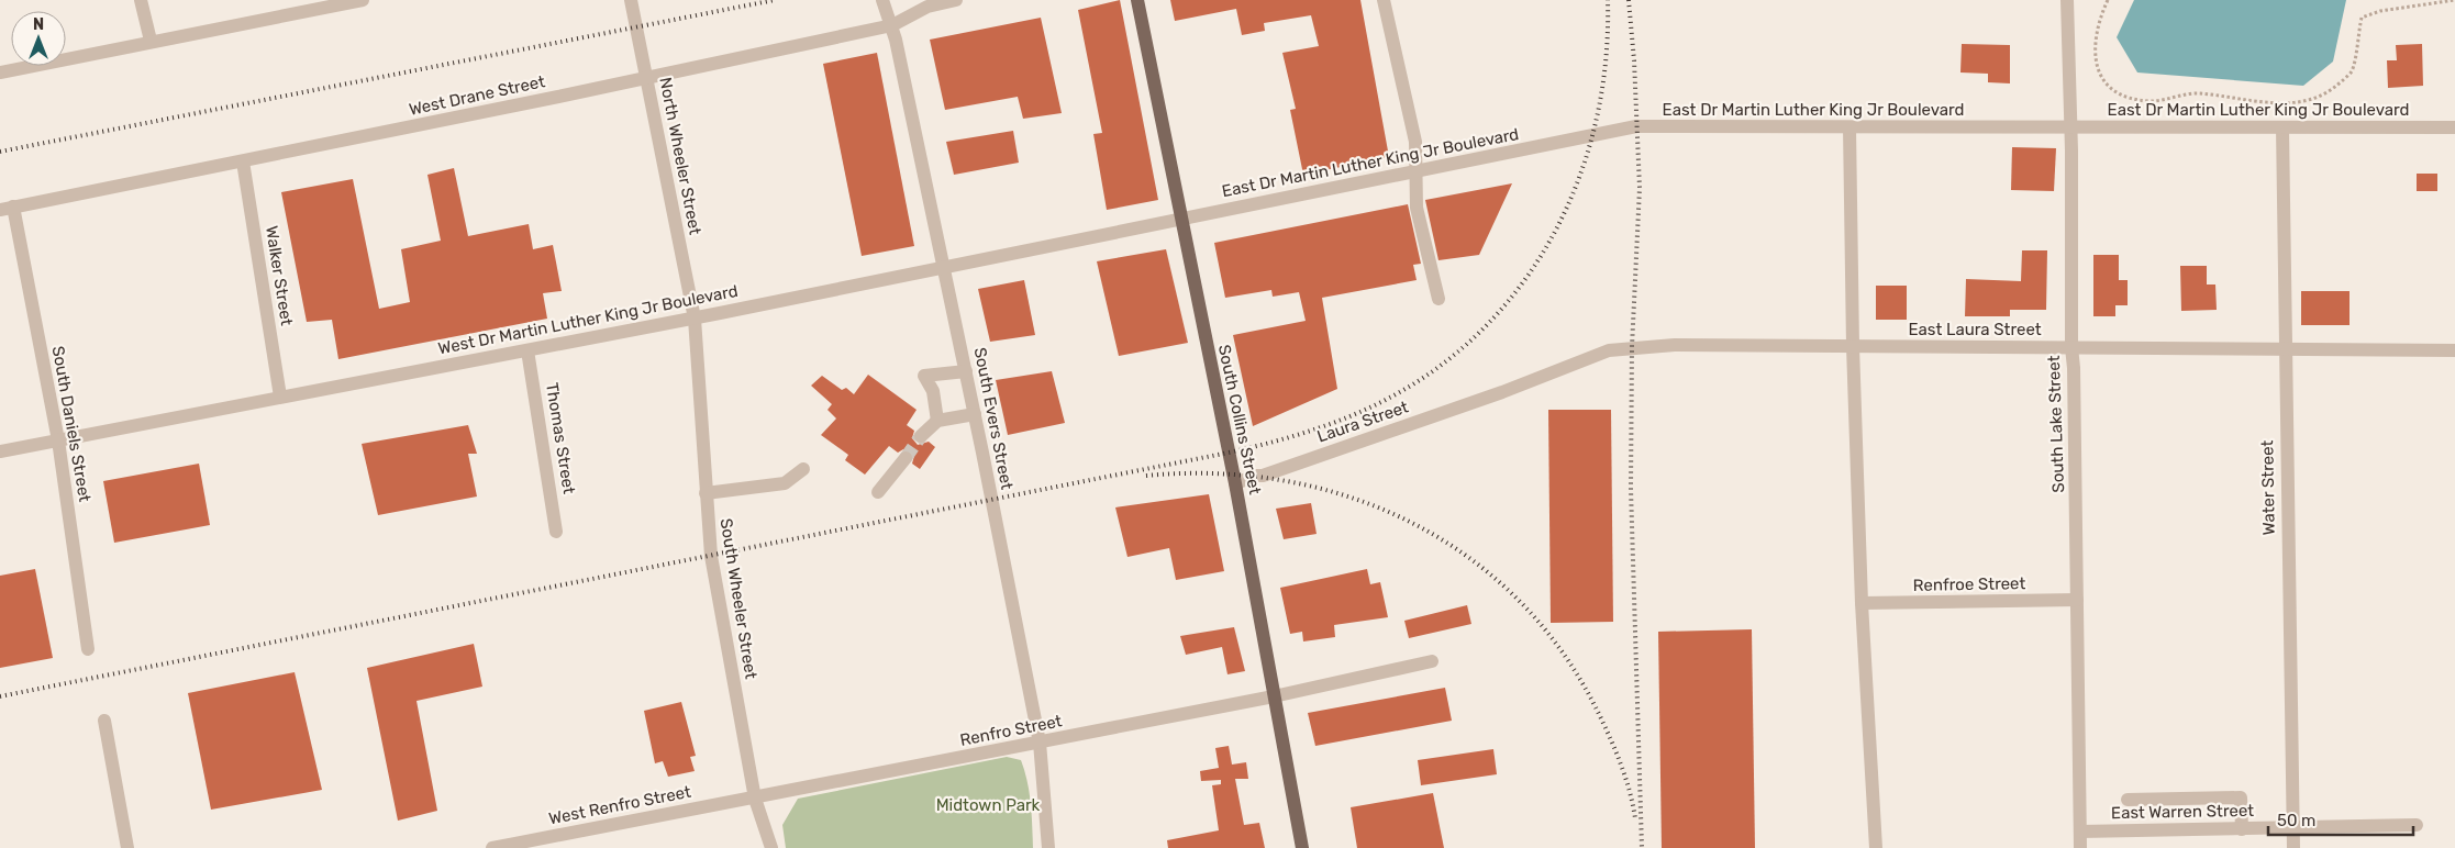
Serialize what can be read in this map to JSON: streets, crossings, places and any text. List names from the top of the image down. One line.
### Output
{"streets":{"main road":["South Collins Street"],"street":["West Drane Street","East Dr Martin Luther King Jr Boulevard","North Wheeler Street","Walker Street","West Dr Martin Luther King Jr Boulevard","East Laura Street","South Evers Street","Laura Street","South Daniels Street","South Lake Street","Thomas Street","Water Street","Renfroe Street","South Wheeler Street","Renfro Street","West Renfro Street","East Warren Street"]},"crossings":[["West Drane Street","North Wheeler Street"],["West Drane Street","Walker Street"],["West Drane Street","South Evers Street"],["West Drane Street","South Daniels Street"],["East Dr Martin Luther King Jr Boulevard","West Dr Martin Luther King Jr Boulevard"],["East Dr Martin Luther King Jr Boulevard","South Collins Street"],["East Dr Martin Luther King Jr Boulevard","South Lake Street"],["East Dr Martin Luther King Jr Boulevard","Water Street"],["North Wheeler Street","West Dr Martin Luther King Jr Boulevard"],["North Wheeler Street","South Wheeler Street"],["Walker Street","West Dr Martin Luther King Jr Boulevard"],["West Dr Martin Luther King Jr Boulevard","South Evers Street"],["West Dr Martin Luther King Jr Boulevard","South Collins Street"],["West Dr Martin Luther King Jr Boulevard","South Daniels Street"],["West Dr Martin Luther King Jr Boulevard","Thomas Street"],["West Dr Martin Luther King Jr Boulevard","South Wheeler Street"],["East Laura Street","Laura Street"],["East Laura Street","South Lake Street"],["East Laura Street","Water Street"],["South Evers Street","Renfro Street"],["South Collins Street","Laura Street"],["South Collins Street","Renfro Street"],["South Lake Street","Renfroe Street"],["South Lake Street","East Warren Street"],["Water Street","East Warren Street"],["South Wheeler Street","Renfro Street"],["South Wheeler Street","West Renfro Street"],["Renfro Street","West Renfro Street"]],"parks":["Midtown Park"],"scale_bar":"50 m","north":"top"}
